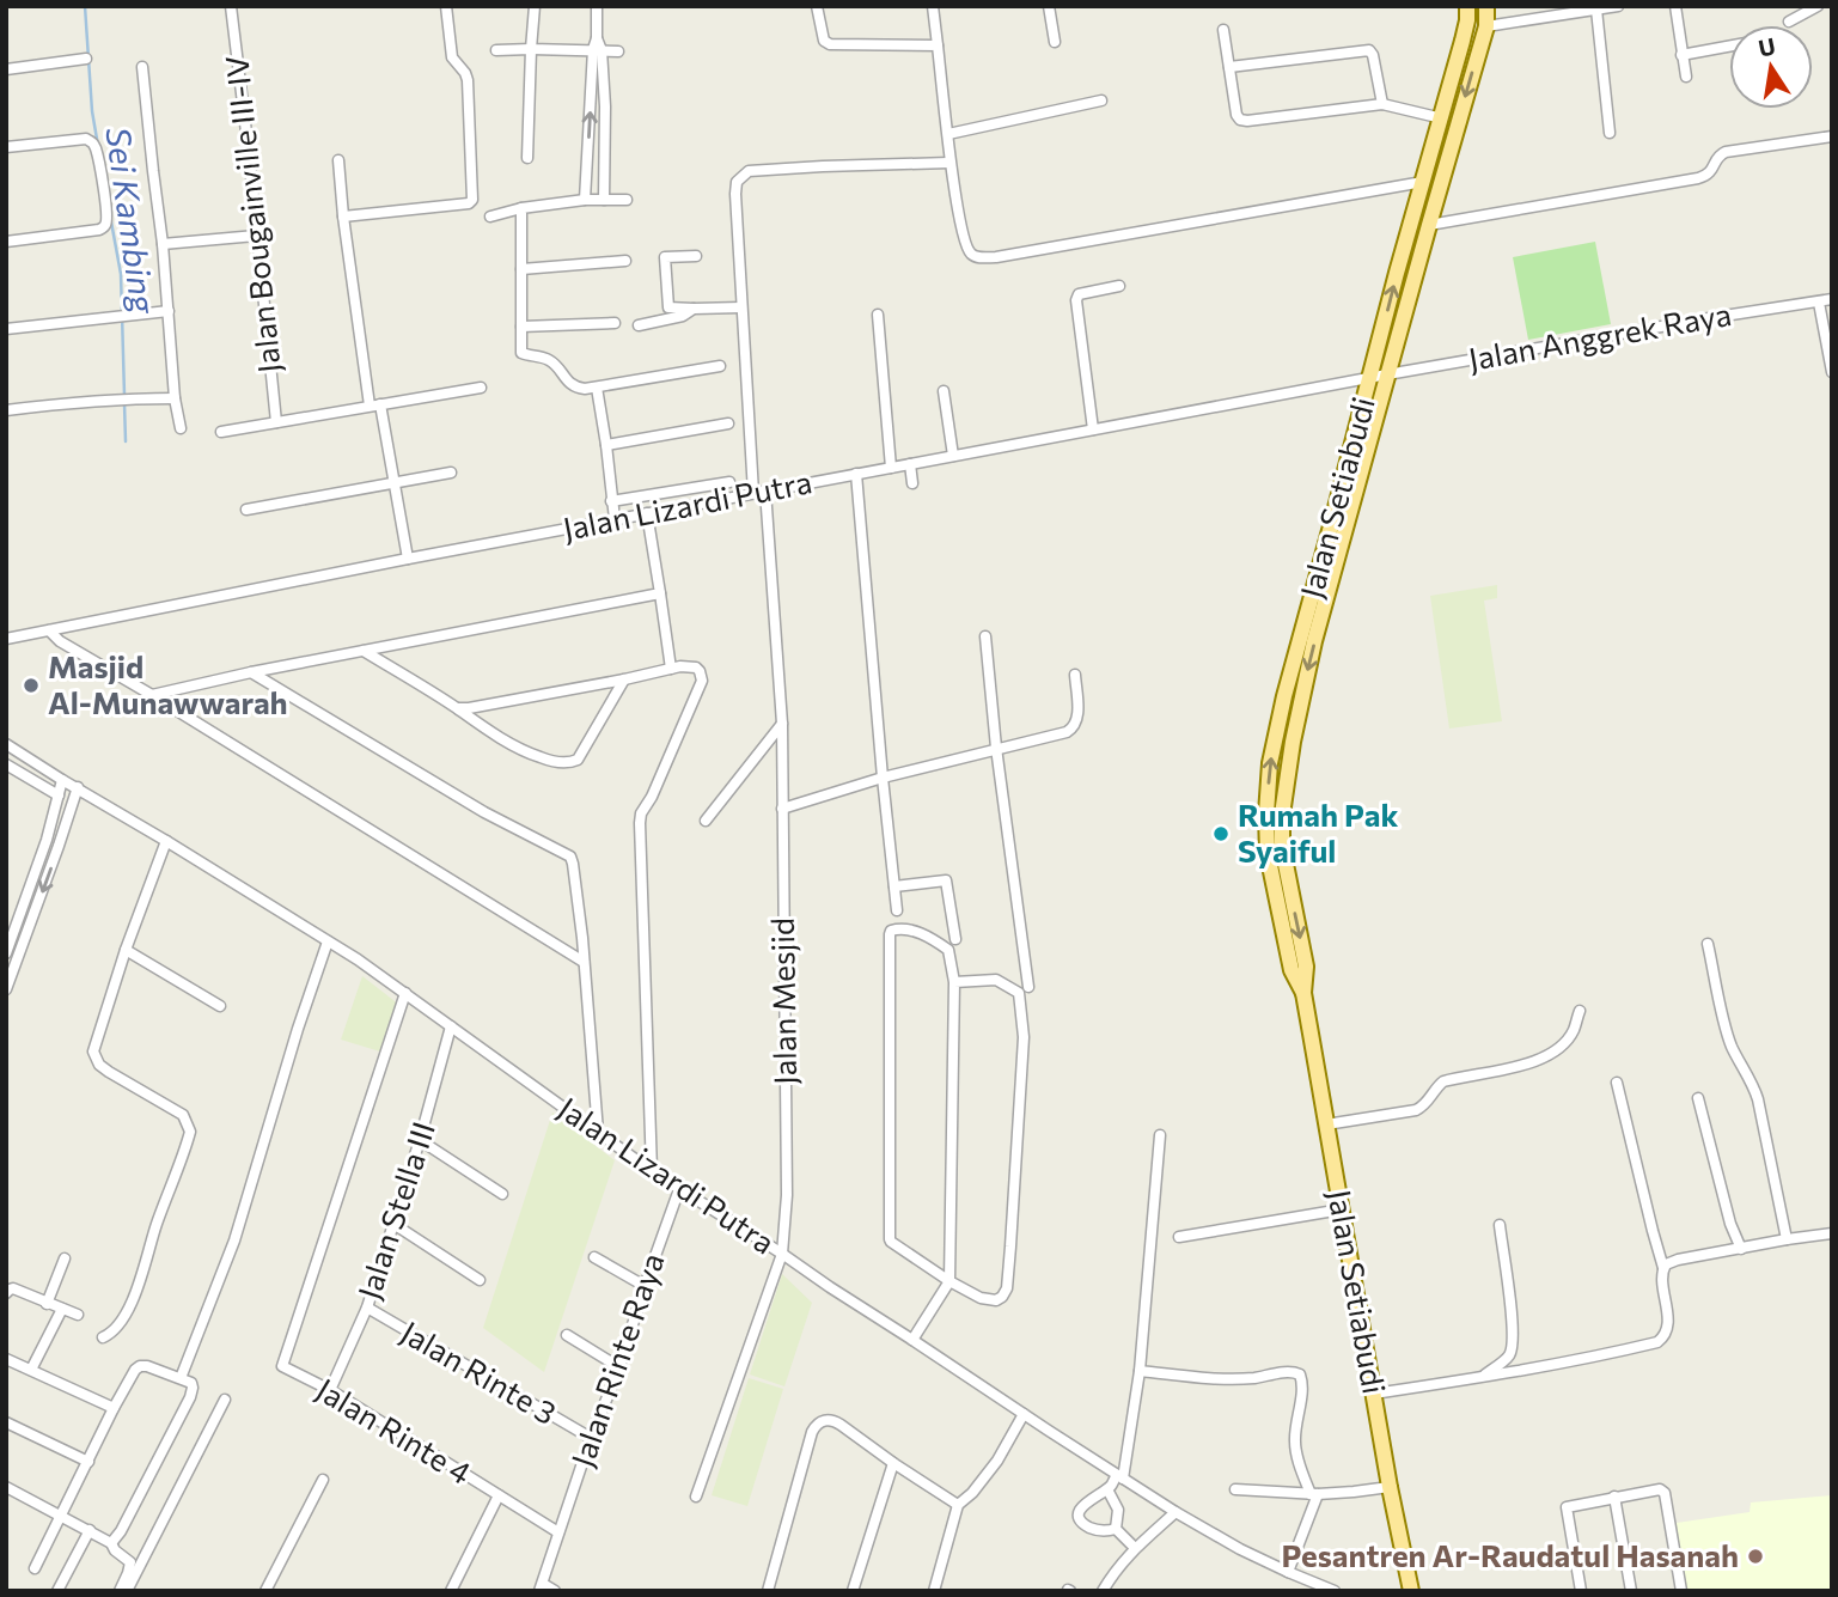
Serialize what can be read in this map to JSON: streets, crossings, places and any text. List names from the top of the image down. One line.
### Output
{"streets":{"main road":["Jalan Setiabudi"],"street":["Jalan Bougainville III-IV","Jalan Anggrek Raya","Jalan Lizardi Putra","Jalan Mesjid","Jalan Stella III","Jalan Rinte Raya","Jalan Rinte 3","Jalan Rinte 4"]},"crossings":[["Jalan Anggrek Raya","Jalan Setiabudi"],["Jalan Anggrek Raya","Jalan Lizardi Putra"],["Jalan Setiabudi","Jalan Lizardi Putra"],["Jalan Lizardi Putra","Jalan Mesjid"],["Jalan Lizardi Putra","Jalan Stella III"],["Jalan Lizardi Putra","Jalan Rinte Raya"],["Jalan Lizardi Putra","Jalan Rinte 4"],["Jalan Stella III","Jalan Rinte 3"],["Jalan Stella III","Jalan Rinte 4"],["Jalan Rinte Raya","Jalan Rinte 3"],["Jalan Rinte Raya","Jalan Rinte 4"]],"water":["Sei Kambing"],"places":["Masjid Al-Munawwarah","Rumah Pak Syaiful","Pesantren Ar-Raudatul Hasanah"],"north":"top"}
